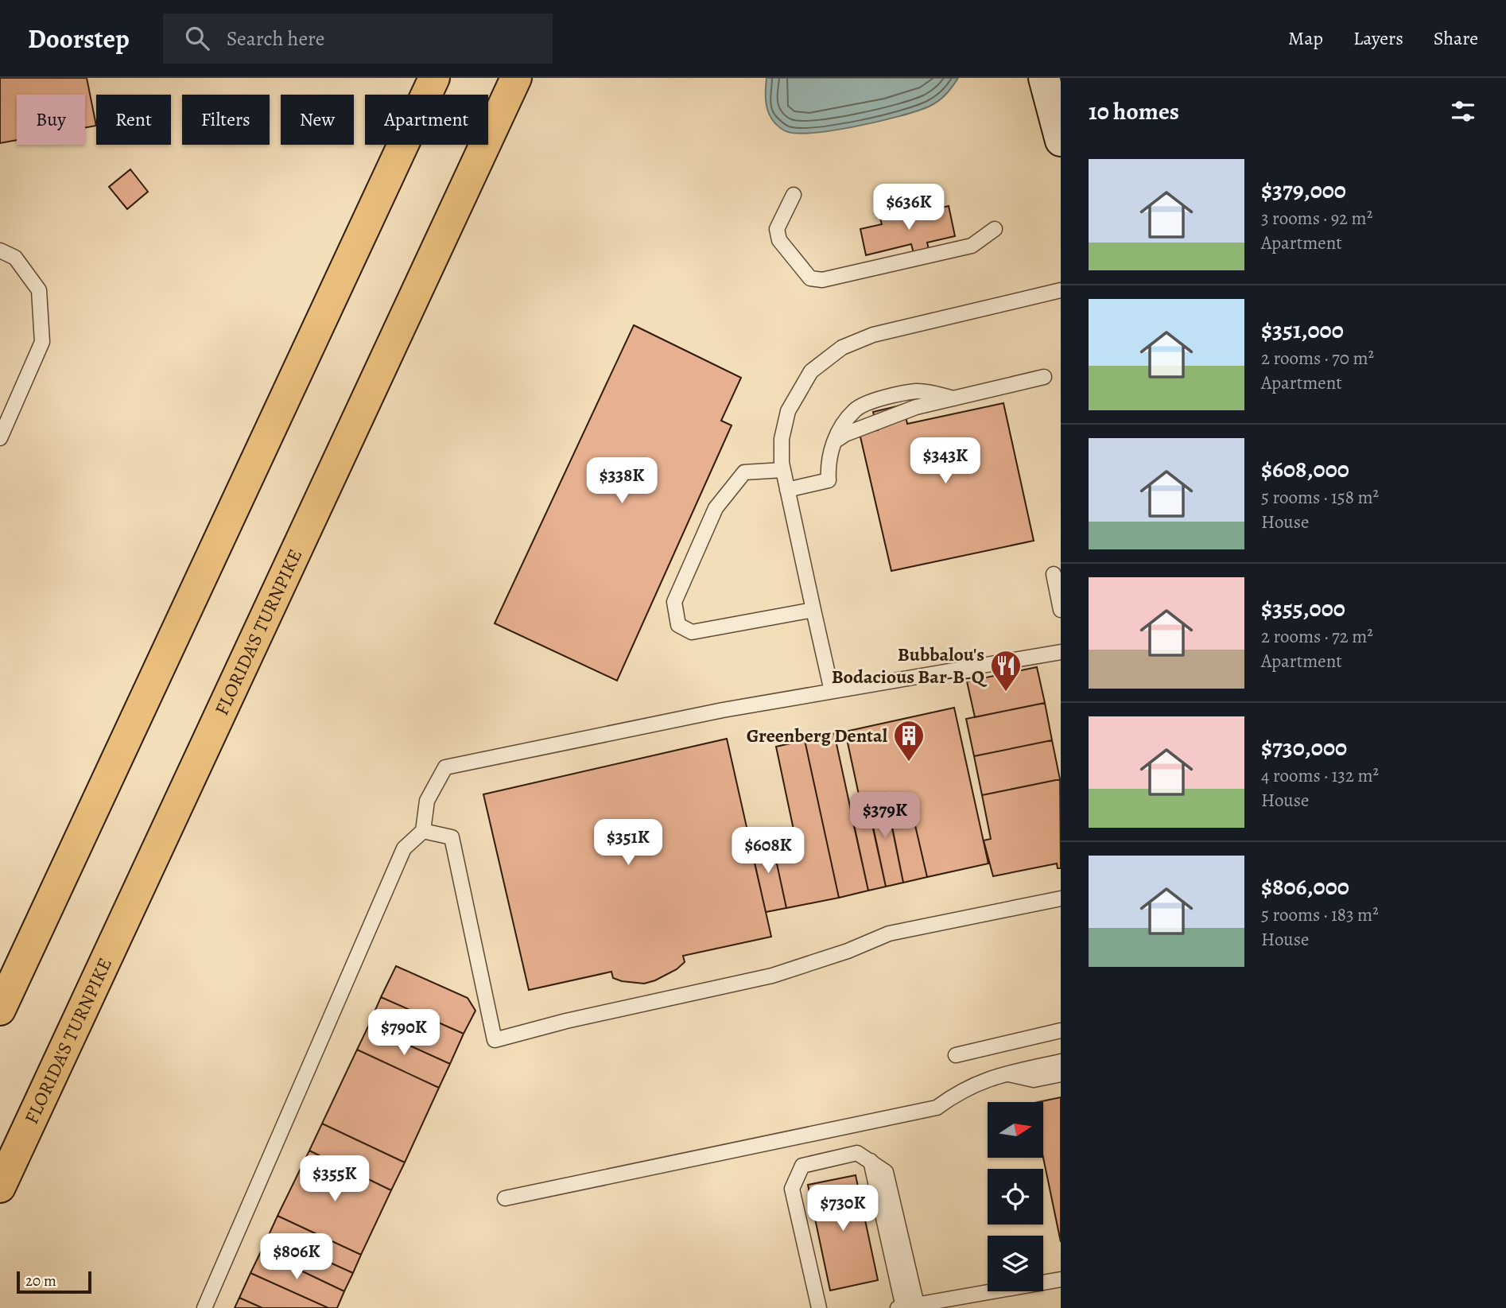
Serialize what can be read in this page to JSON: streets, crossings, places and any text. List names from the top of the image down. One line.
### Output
{"streets":{"highway":["FLORIDA'S TURNPIKE"]},"places":{"restaurant":["Bubbalou's Bodacious Bar-B-Q"],"building":["Greenberg Dental"]},"scale_bar":"20 m","north":"right","page":{"header":"Doorstep","search":"Search here","nav":["Map","Layers","Share"],"heading":"10 homes","chip":["Buy","Rent","Filters","New","Apartment"],"list":[{"name":"$379,000","note":"3 rooms · 92 m² · Apartment"},{"name":"$351,000","note":"2 rooms · 70 m² · Apartment"},{"name":"$608,000","note":"5 rooms · 158 m² · House"},{"name":"$355,000","note":"2 rooms · 72 m² · Apartment"},{"name":"$730,000","note":"4 rooms · 132 m² · House"},{"name":"$806,000","note":"5 rooms · 183 m² · House"}],"price":["$636K","$343K","$338K","$379K","$351K","$608K","$790K","$355K","$730K","$806K"],"scale":"20 m"}}
